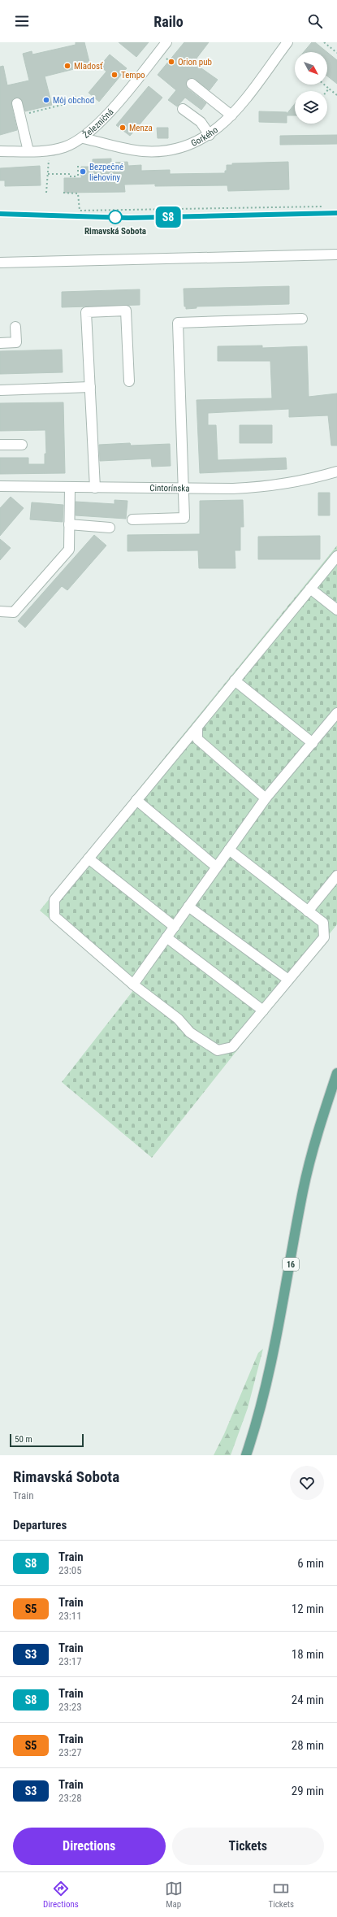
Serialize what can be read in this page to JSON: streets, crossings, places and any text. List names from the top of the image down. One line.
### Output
{"streets":{"main road":["16"],"street":["Železničná","Gorkého","Cintorínska"]},"crossings":[["Železničná","Gorkého"]],"places":["Orion pub","Mladosť","Tempo","Môj obchod","Menza","Bezpečné liehoviny","Rimavská Sobota"],"scale_bar":"50 m","north":"bottom right","page":{"header":"Railo","on_map":"S8","scale":"50 m","heading":[["Rimavská Sobota","Train"],"Departures"],"list":[{"mark":"S8","name":"Train","note":"23:05","value":"6 min"},{"mark":"S5","name":"Train","note":"23:11","value":"12 min"},{"mark":"S3","name":"Train","note":"23:17","value":"18 min"},{"mark":"S8","name":"Train","note":"23:23","value":"24 min"},{"mark":"S5","name":"Train","note":"23:27","value":"28 min"},{"mark":"S3","name":"Train","note":"23:28","value":"29 min"}],"buttons":["Directions","Tickets"],"tabs":["Directions","Map","Tickets"]}}
